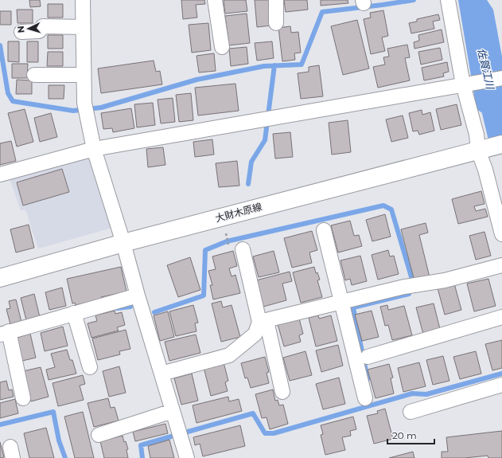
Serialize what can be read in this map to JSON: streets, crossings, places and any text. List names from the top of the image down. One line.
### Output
{"streets":{"street":["大財木原線"]},"water":["佐賀江川"],"scale_bar":"20 m","north":"left"}
